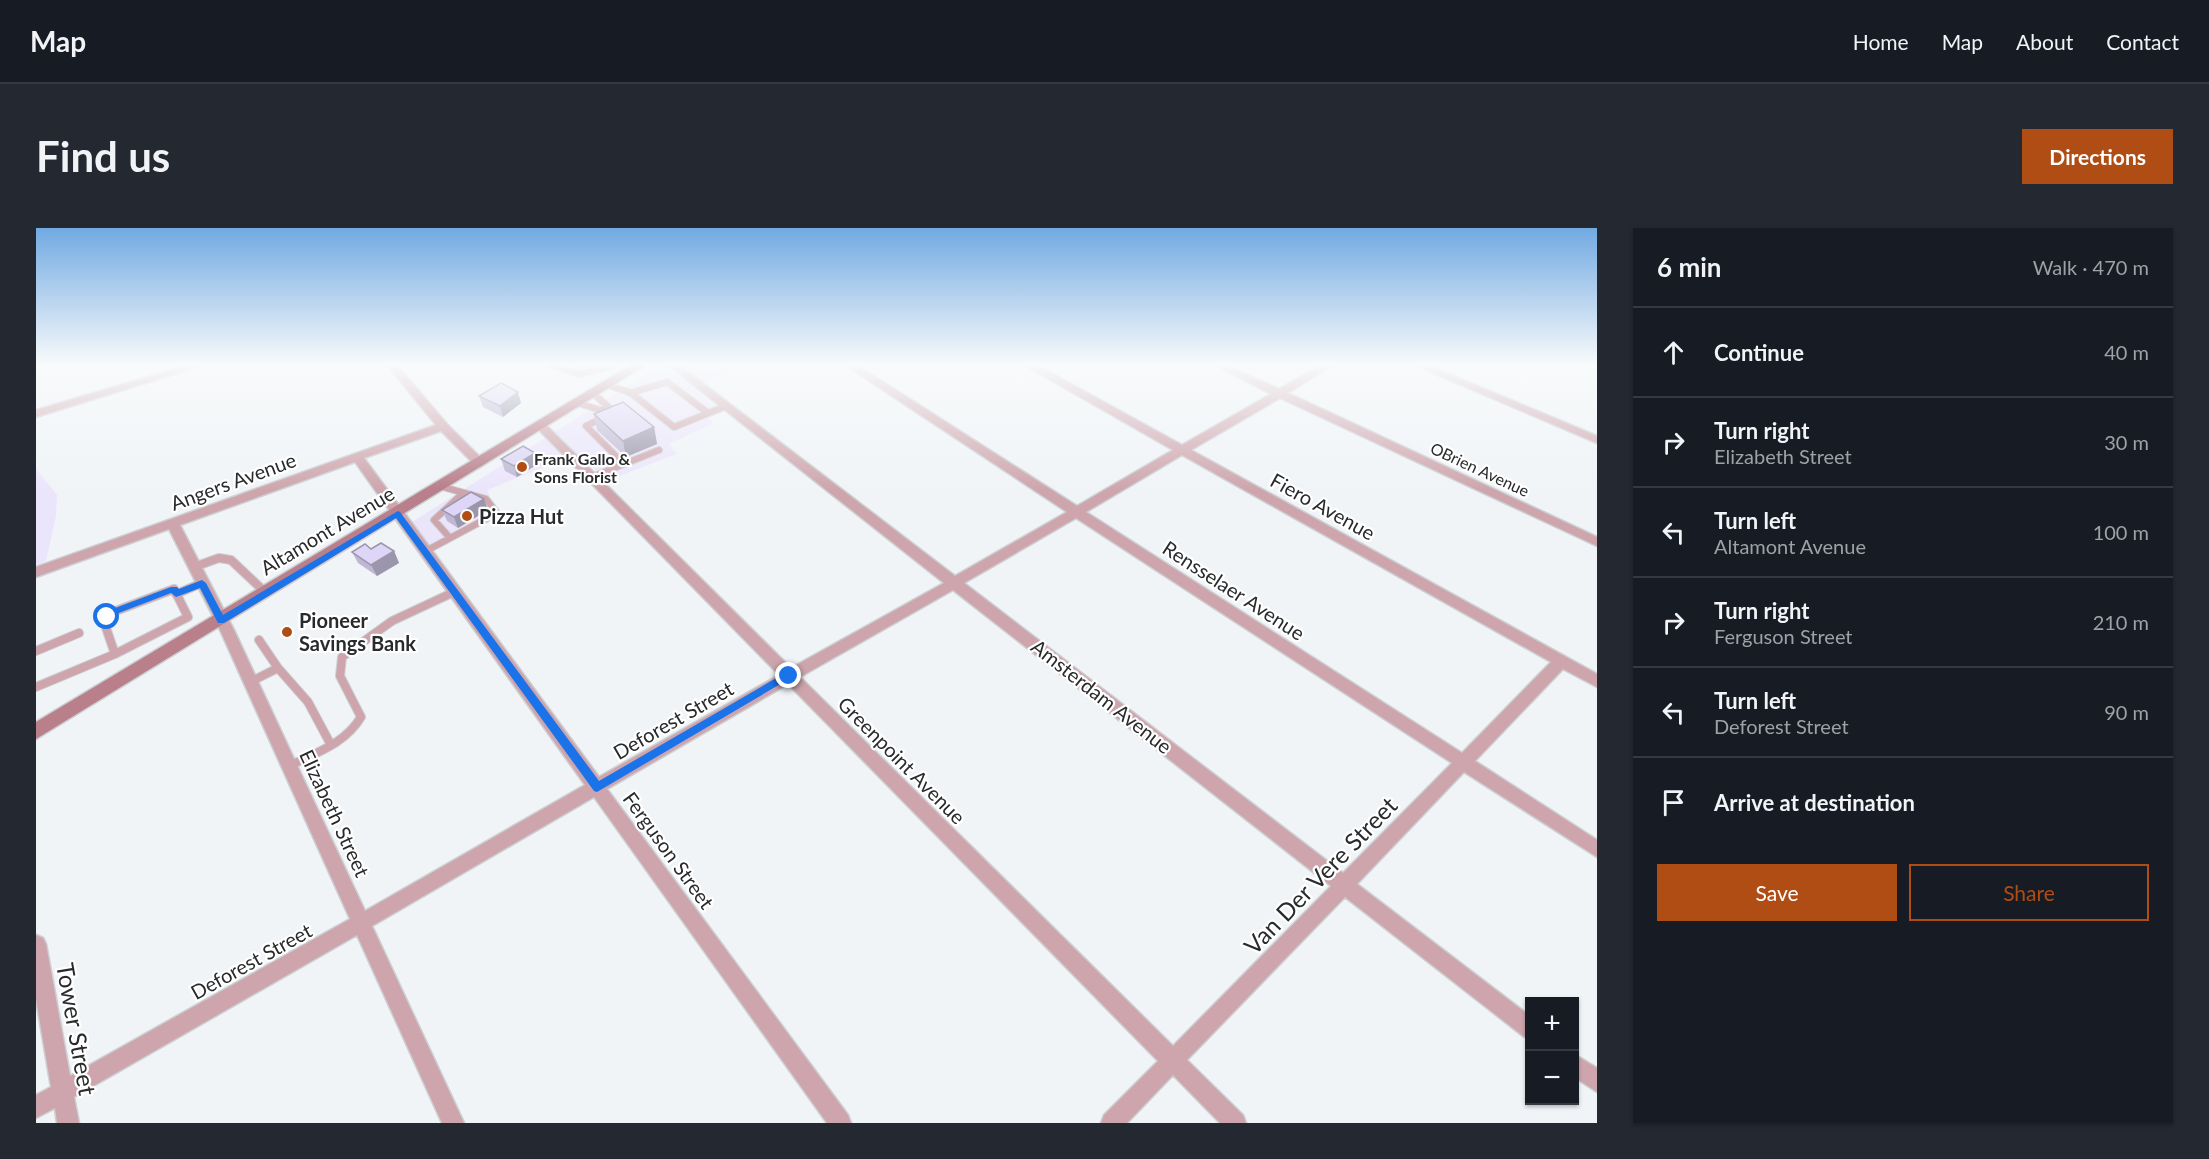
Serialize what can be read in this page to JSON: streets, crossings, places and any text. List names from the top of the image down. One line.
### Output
{"streets":{"main road":["Altamont Avenue"],"street":["OBrien Avenue","Angers Avenue","Fiero Avenue","Rensselaer Avenue","Amsterdam Avenue","Deforest Street","Greenpoint Avenue","Elizabeth Street","Ferguson Street","Van Der Vere Street","Tower Street"]},"crossings":[["Angers Avenue","Elizabeth Street"],["Angers Avenue","Ferguson Street"],["Fiero Avenue","Deforest Street"],["Fiero Avenue","Van Der Vere Street"],["Altamont Avenue","Greenpoint Avenue"],["Altamont Avenue","Elizabeth Street"],["Altamont Avenue","Ferguson Street"],["Rensselaer Avenue","Deforest Street"],["Rensselaer Avenue","Van Der Vere Street"],["Amsterdam Avenue","Deforest Street"],["Amsterdam Avenue","Van Der Vere Street"],["Deforest Street","Greenpoint Avenue"],["Deforest Street","Elizabeth Street"],["Deforest Street","Ferguson Street"],["Deforest Street","Tower Street"],["Greenpoint Avenue","Van Der Vere Street"]],"places":["Frank Gallo & Sons Florist","Pizza Hut","Pioneer Savings Bank"],"page":{"header":"Map","nav":["Home","Map","About","Contact"],"buttons":["Directions",["Save","Share"]],"title":"Find us","heading":["6 min","Walk · 470 m"],"list":[["Continue","40 m"],["Turn right","Elizabeth Street","30 m"],["Turn left","Altamont Avenue","100 m"],["Turn right","Ferguson Street","210 m"],["Turn left","Deforest Street","90 m"],"Arrive at destination"],"map_buttons":["+","−"]}}
